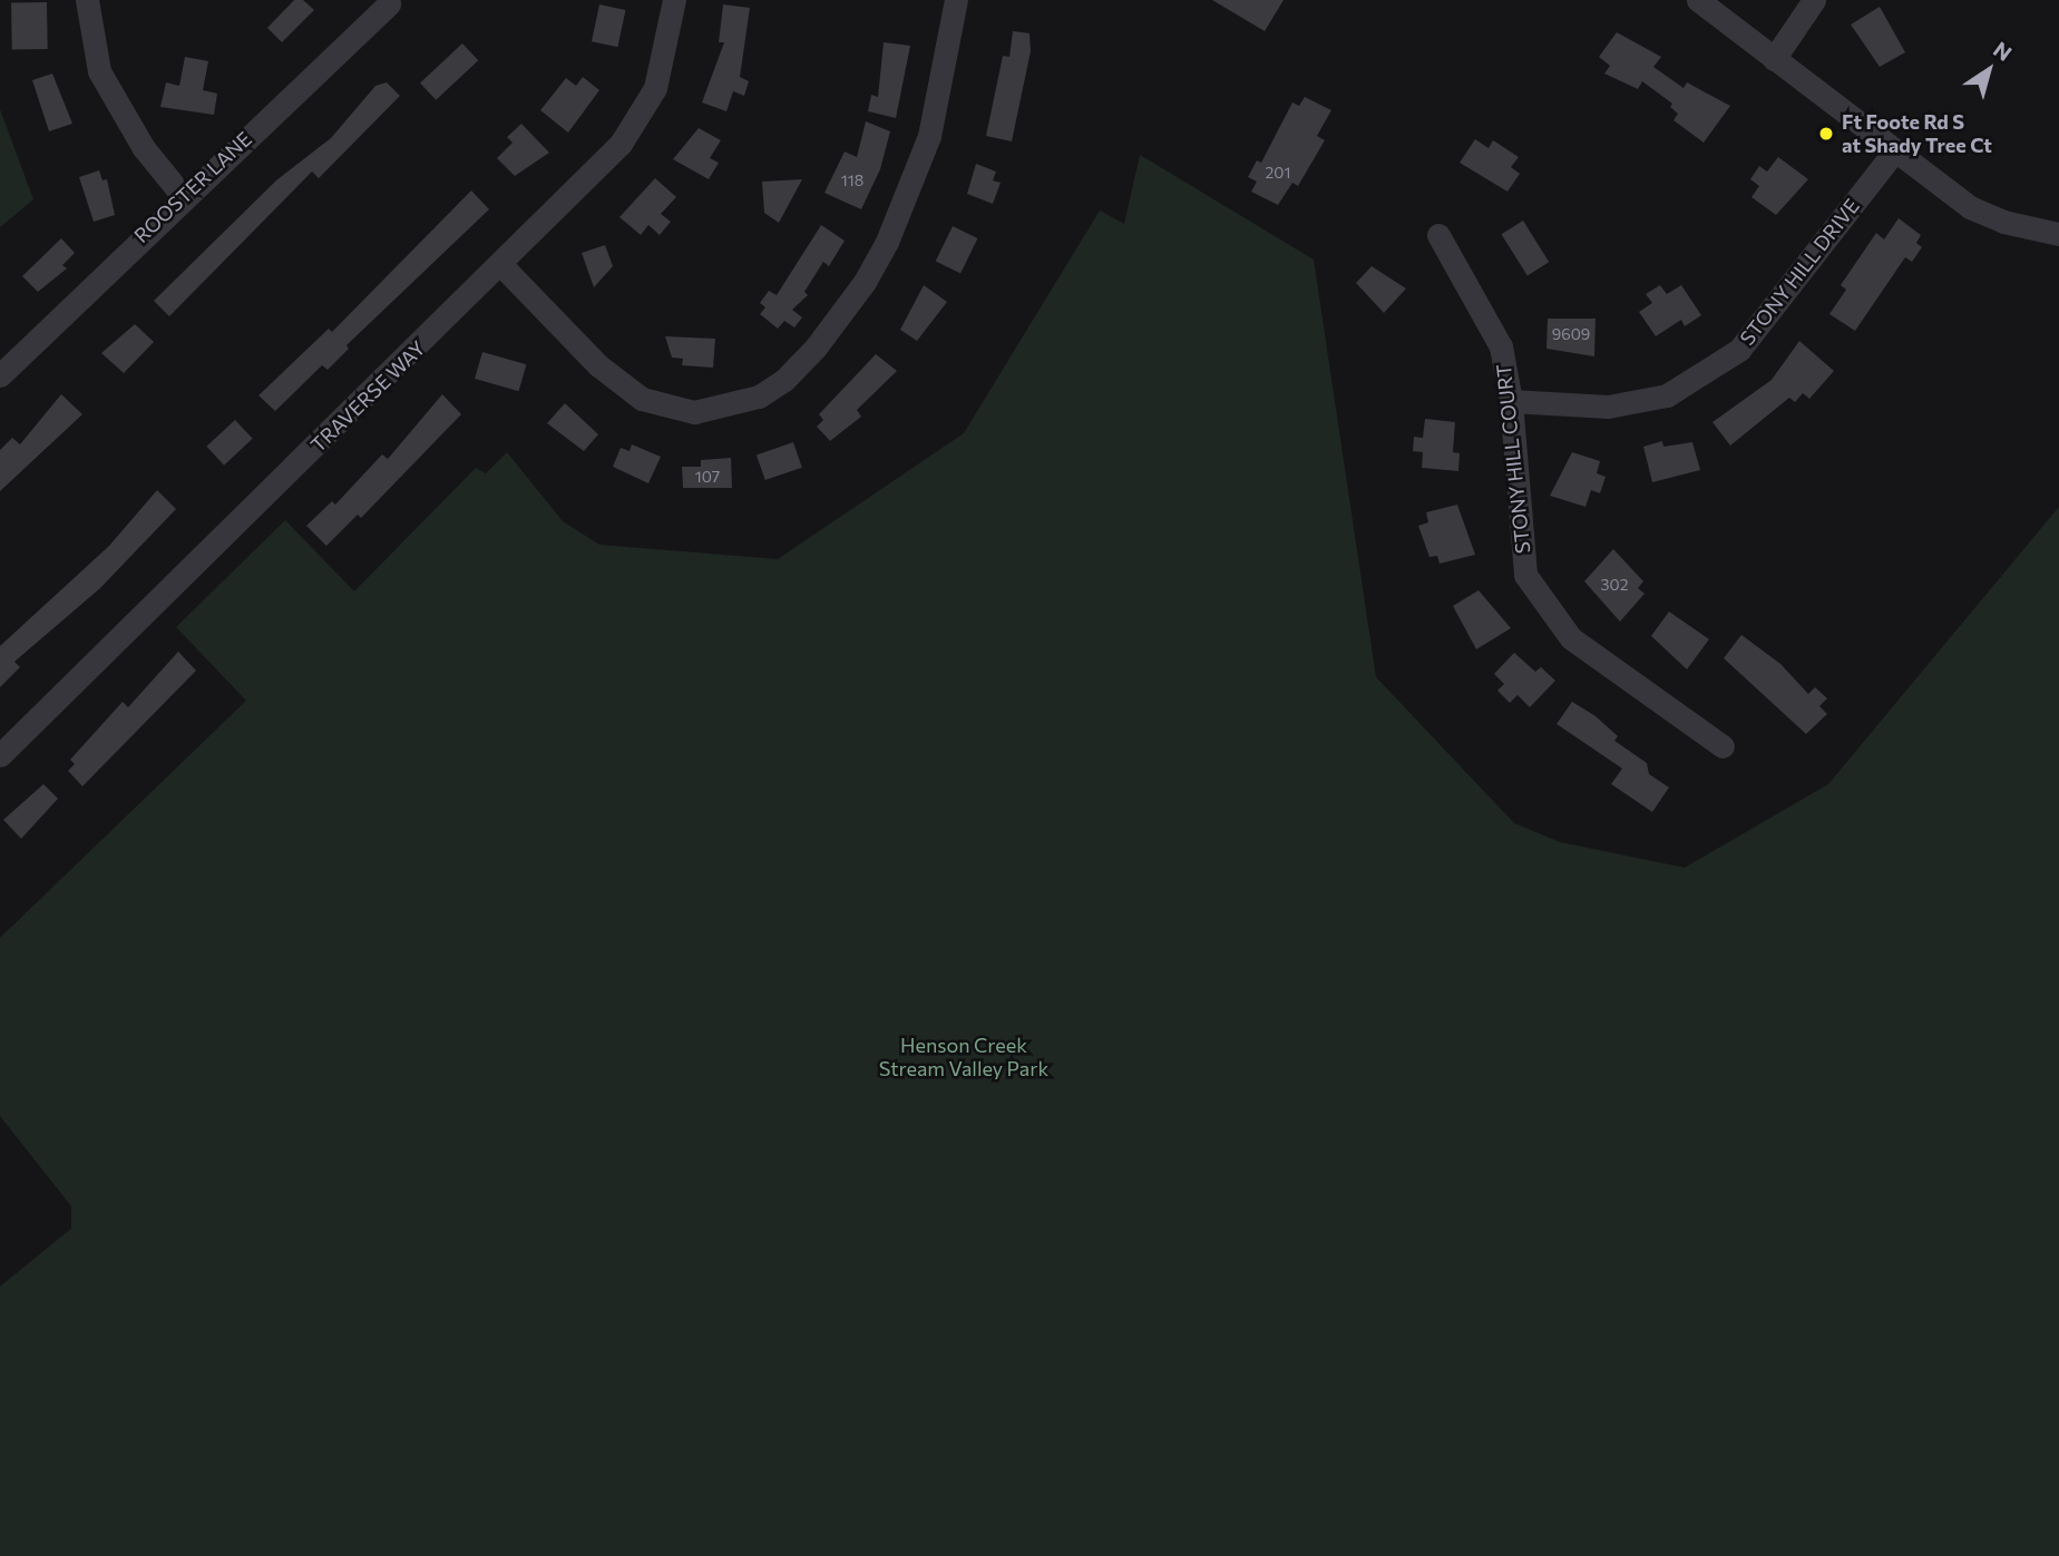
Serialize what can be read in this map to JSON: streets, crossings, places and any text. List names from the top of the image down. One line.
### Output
{"streets":{"street":["ROOSTER LANE","STONY HILL DRIVE","TRAVERSE WAY","STONY HILL COURT"]},"crossings":[["STONY HILL DRIVE","STONY HILL COURT"]],"parks":["Henson Creek Stream Valley Park"],"places":["Ft Foote Rd S at Shady Tree Ct"],"house_numbers":["201","118","9609","107","302"],"north":"top right"}
